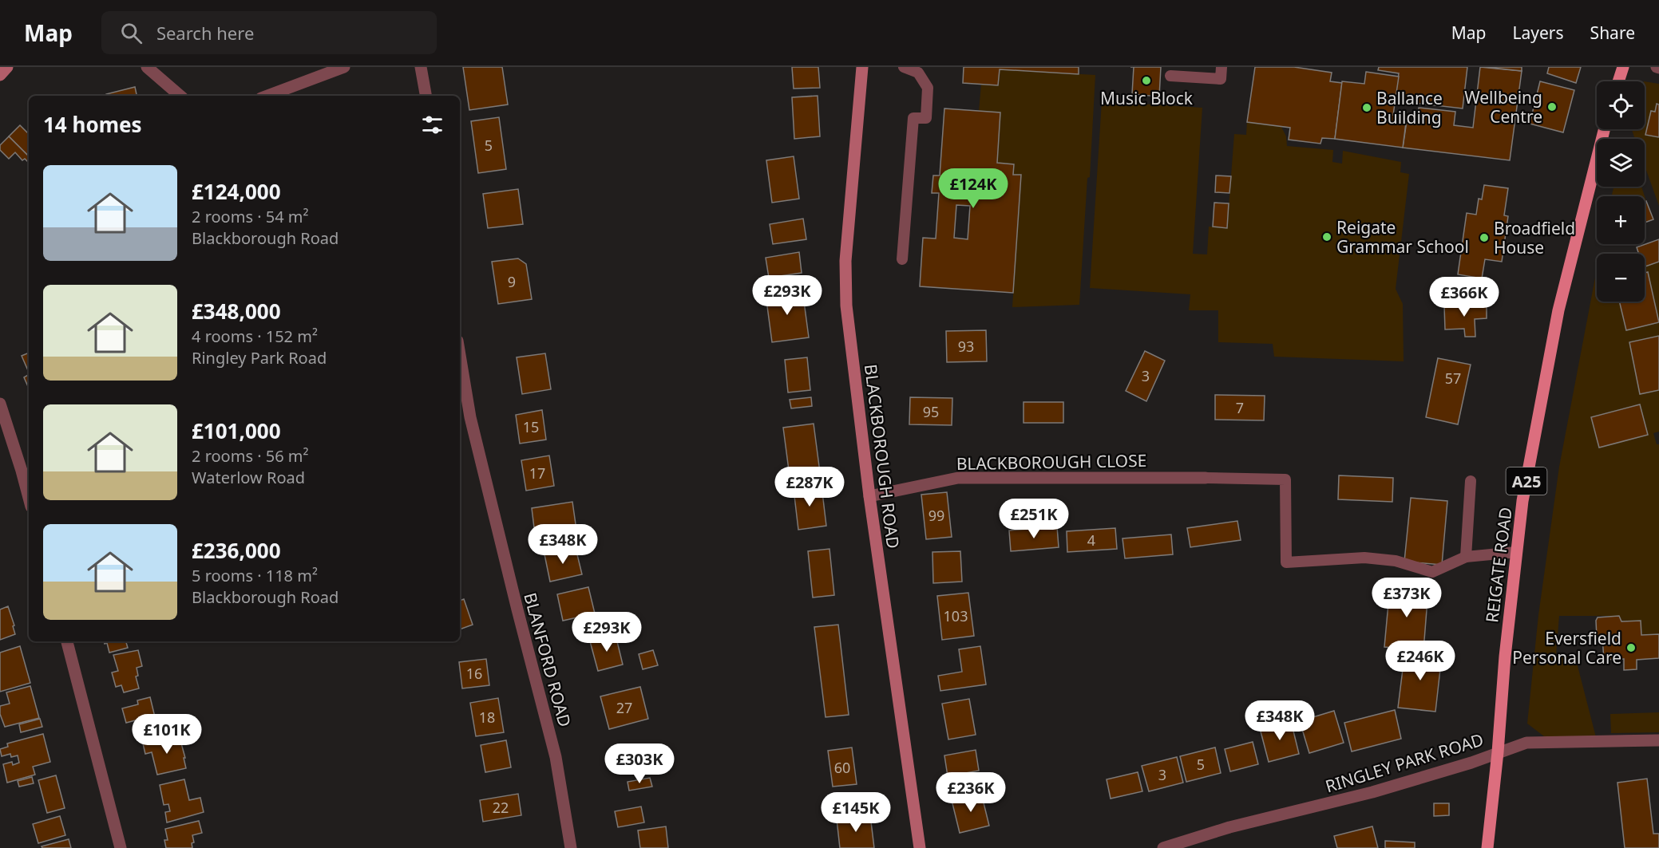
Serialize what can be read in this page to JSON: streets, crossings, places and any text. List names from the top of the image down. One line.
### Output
{"streets":{"main road":["BLACKBOROUGH ROAD","A25","REIGATE ROAD"],"street":["BLACKBOROUGH CLOSE","BLANFORD ROAD","RINGLEY PARK ROAD"]},"crossings":[["BLACKBOROUGH ROAD","BLACKBOROUGH CLOSE"],["REIGATE ROAD","RINGLEY PARK ROAD"]],"places":["Music Block","Wellbeing Centre","Ballance Building","Reigate Grammar School","Broadfield House","Eversfield Personal Care"],"house_numbers":["5","9","93","3","57","7","95","15","17","99","4","103","16","27","18","5","60","3","22"],"page":{"header":"Map","search":"Search here","nav":["Map","Layers","Share"],"map_buttons":["+","−"],"heading":"14 homes","list":[{"name":"£124,000","note":"2 rooms · 54 m² · Blackborough Road"},{"name":"£348,000","note":"4 rooms · 152 m² · Ringley Park Road"},{"name":"£101,000","note":"2 rooms · 56 m² · Waterlow Road"},{"name":"£236,000","note":"5 rooms · 118 m² · Blackborough Road"}],"price":["£124K","£293K","£366K","£287K","£251K","£348K","£373K","£293K","£246K","£348K","£101K","£303K","£236K","£145K"]}}
